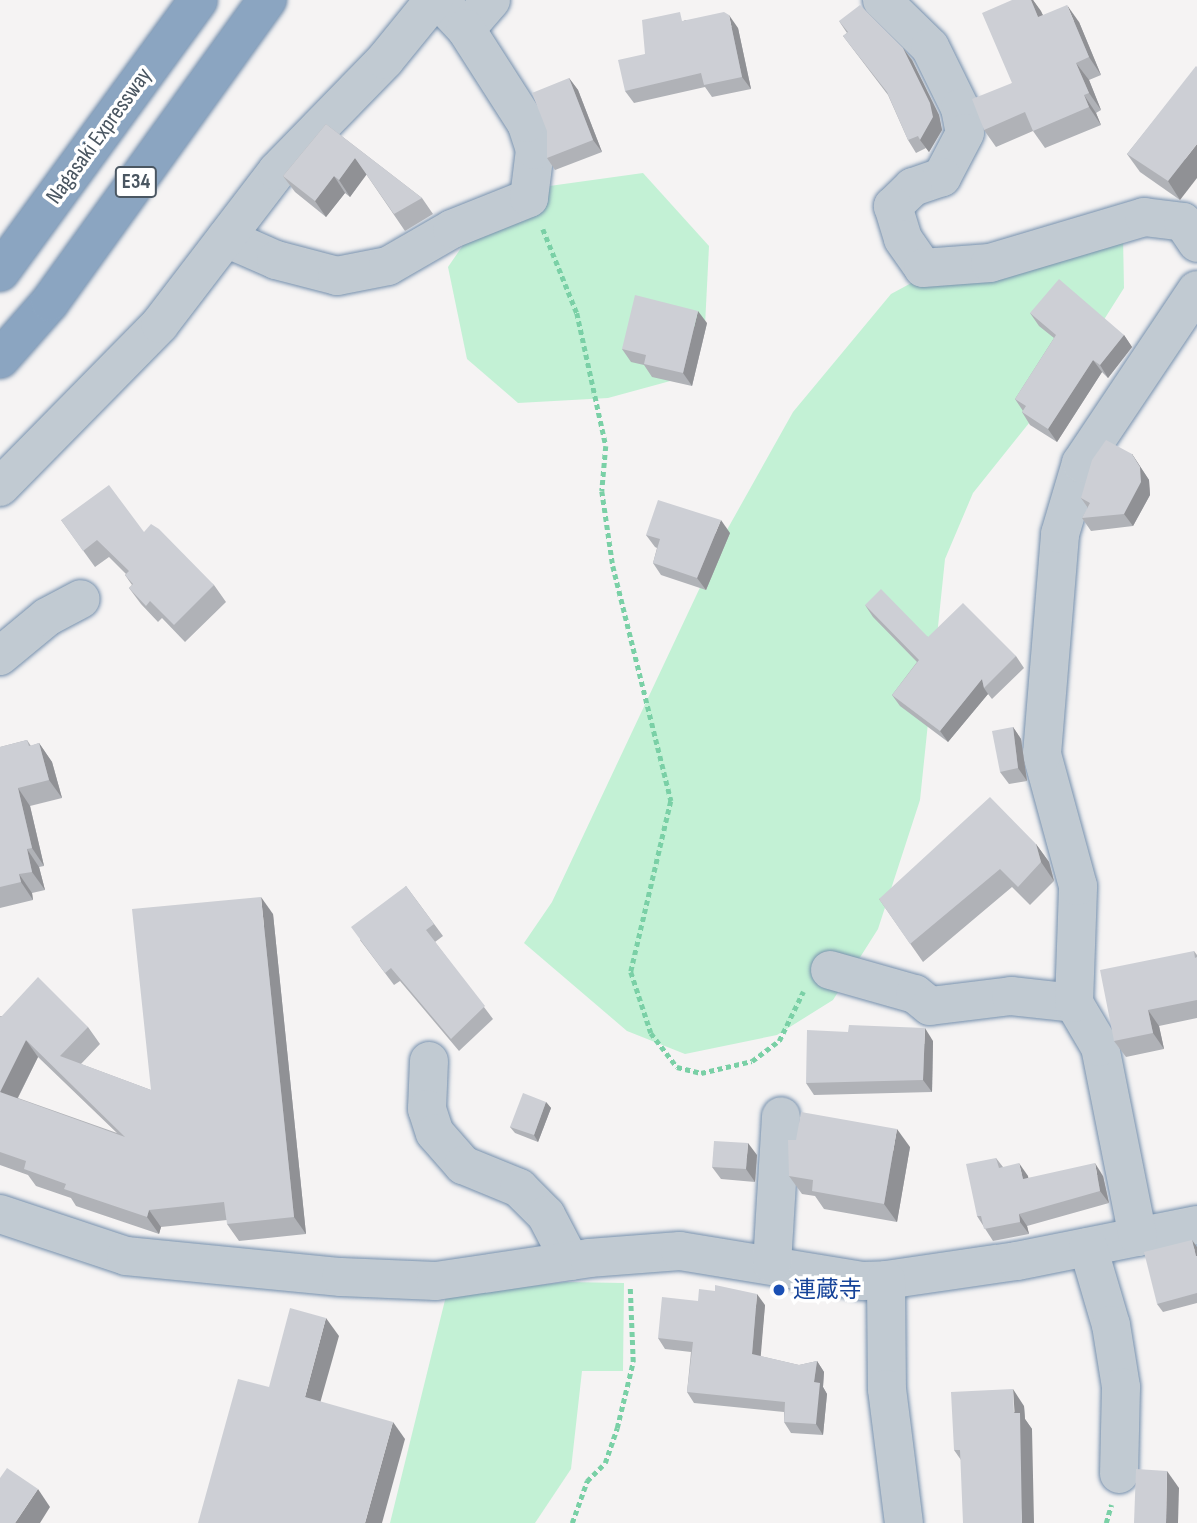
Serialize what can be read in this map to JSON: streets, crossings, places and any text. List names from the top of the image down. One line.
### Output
{"streets":{"highway":["Nagasaki Expressway","E34"]},"places":["連蔵寺"]}
